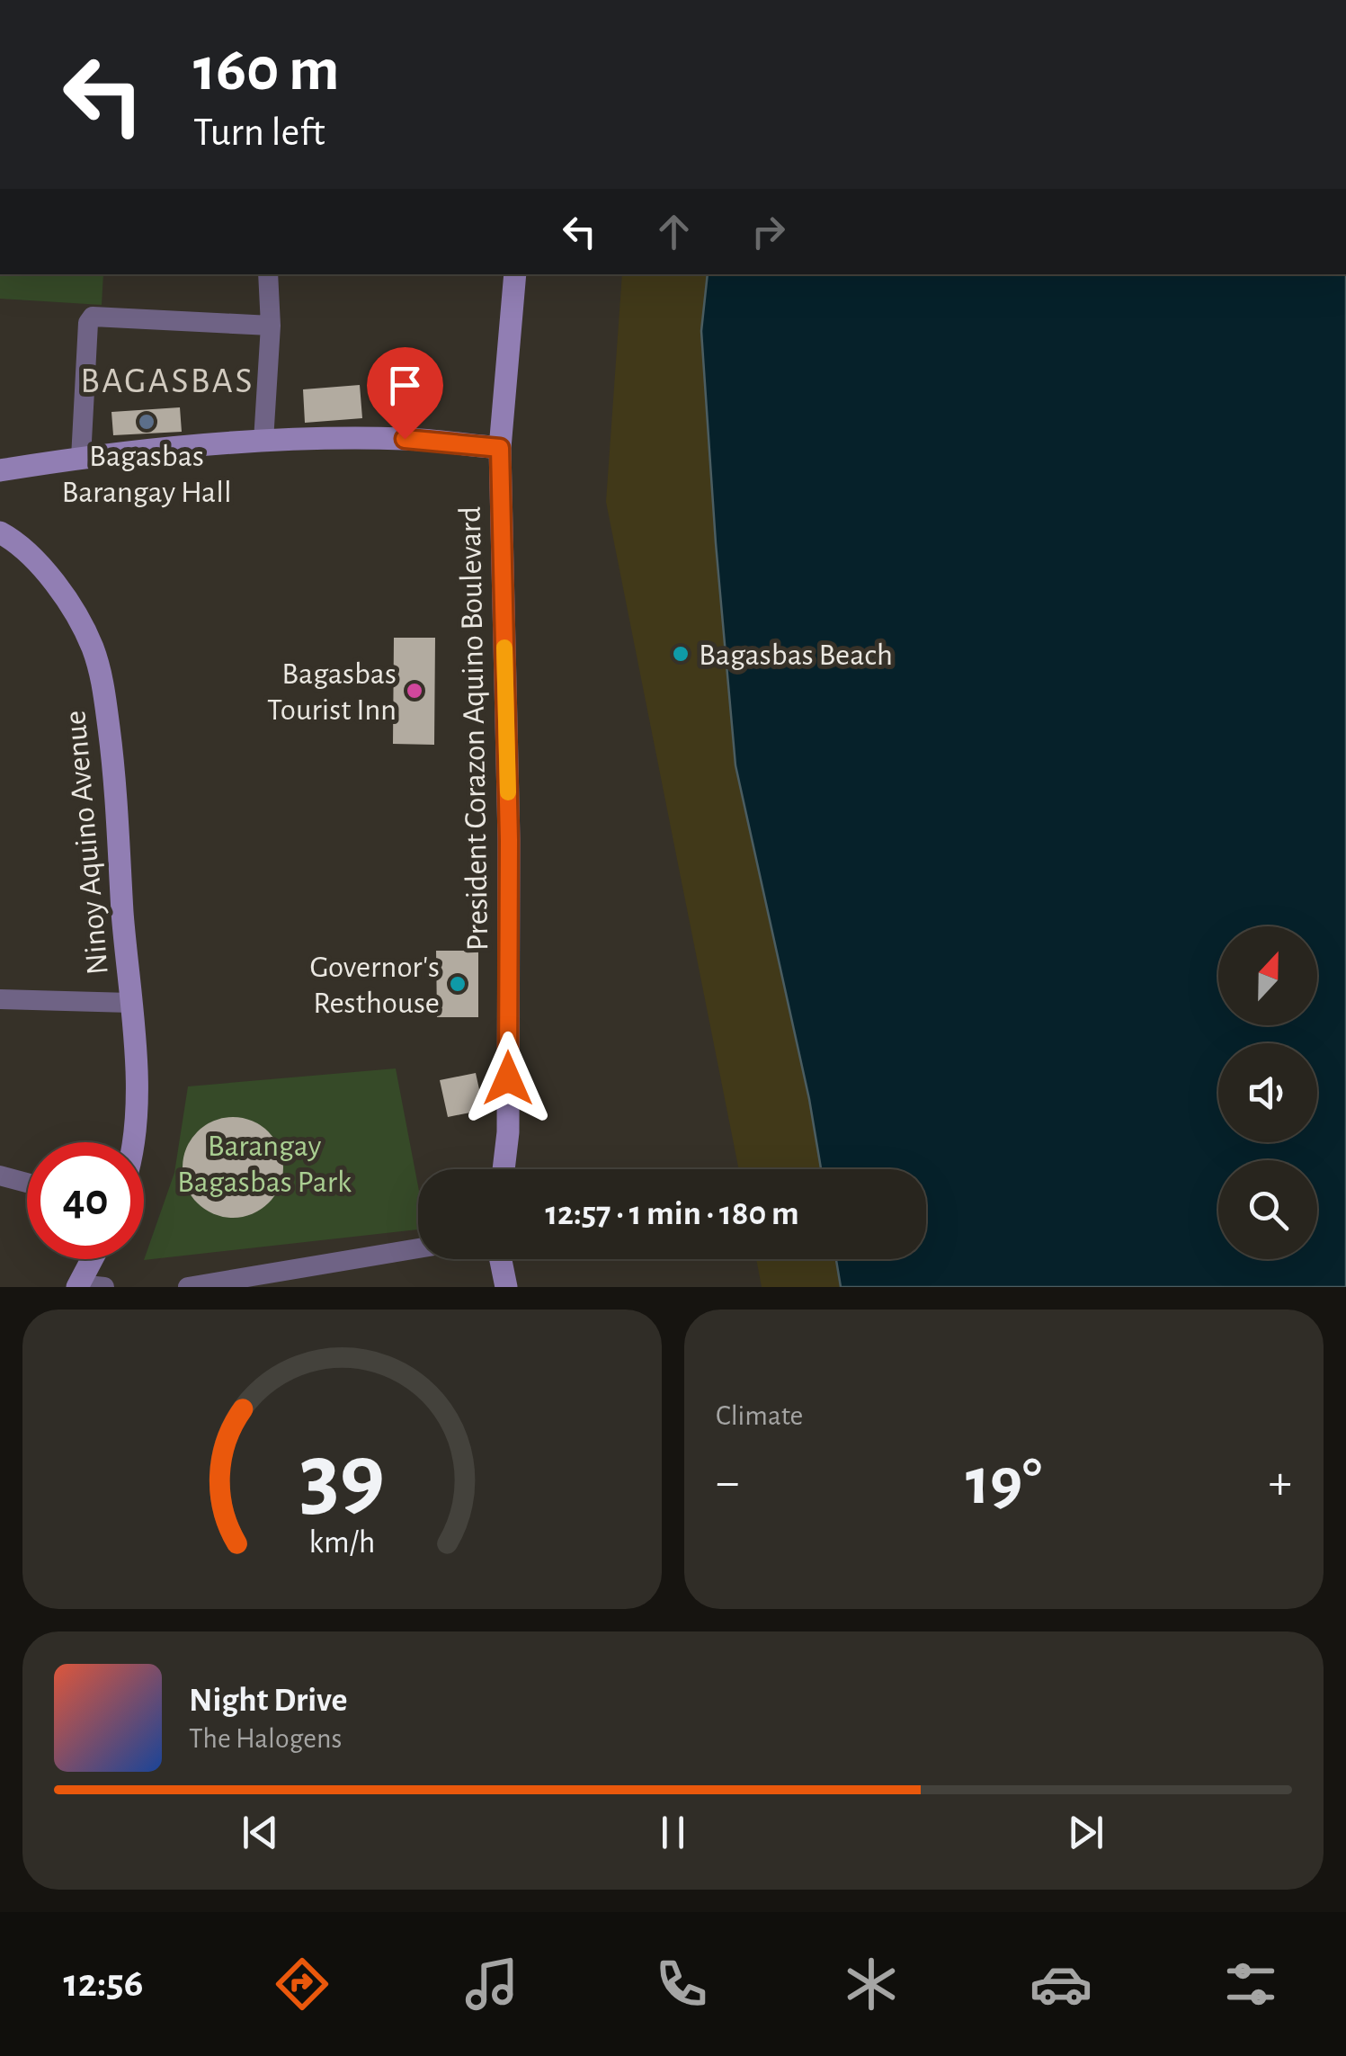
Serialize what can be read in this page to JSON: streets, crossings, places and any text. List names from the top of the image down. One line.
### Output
{"streets":{"street":["President Corazon Aquino Boulevard","Ninoy Aquino Avenue"]},"districts":["BAGASBAS"],"parks":["Barangay Bagasbas Park"],"places":["Bagasbas Barangay Hall","Bagasbas Beach","Bagasbas Tourist Inn","Governor's Resthouse"],"north":"top","page":{"turn":["160 m","Turn left"],"limit":"40","trip":"12:57 · 1 min · 180 m","tile":"Climate","heat":["−","19°","+"],"song":["Night Drive","The Halogens"],"tabs":"12:56","gauge":["39","km/h"]}}
